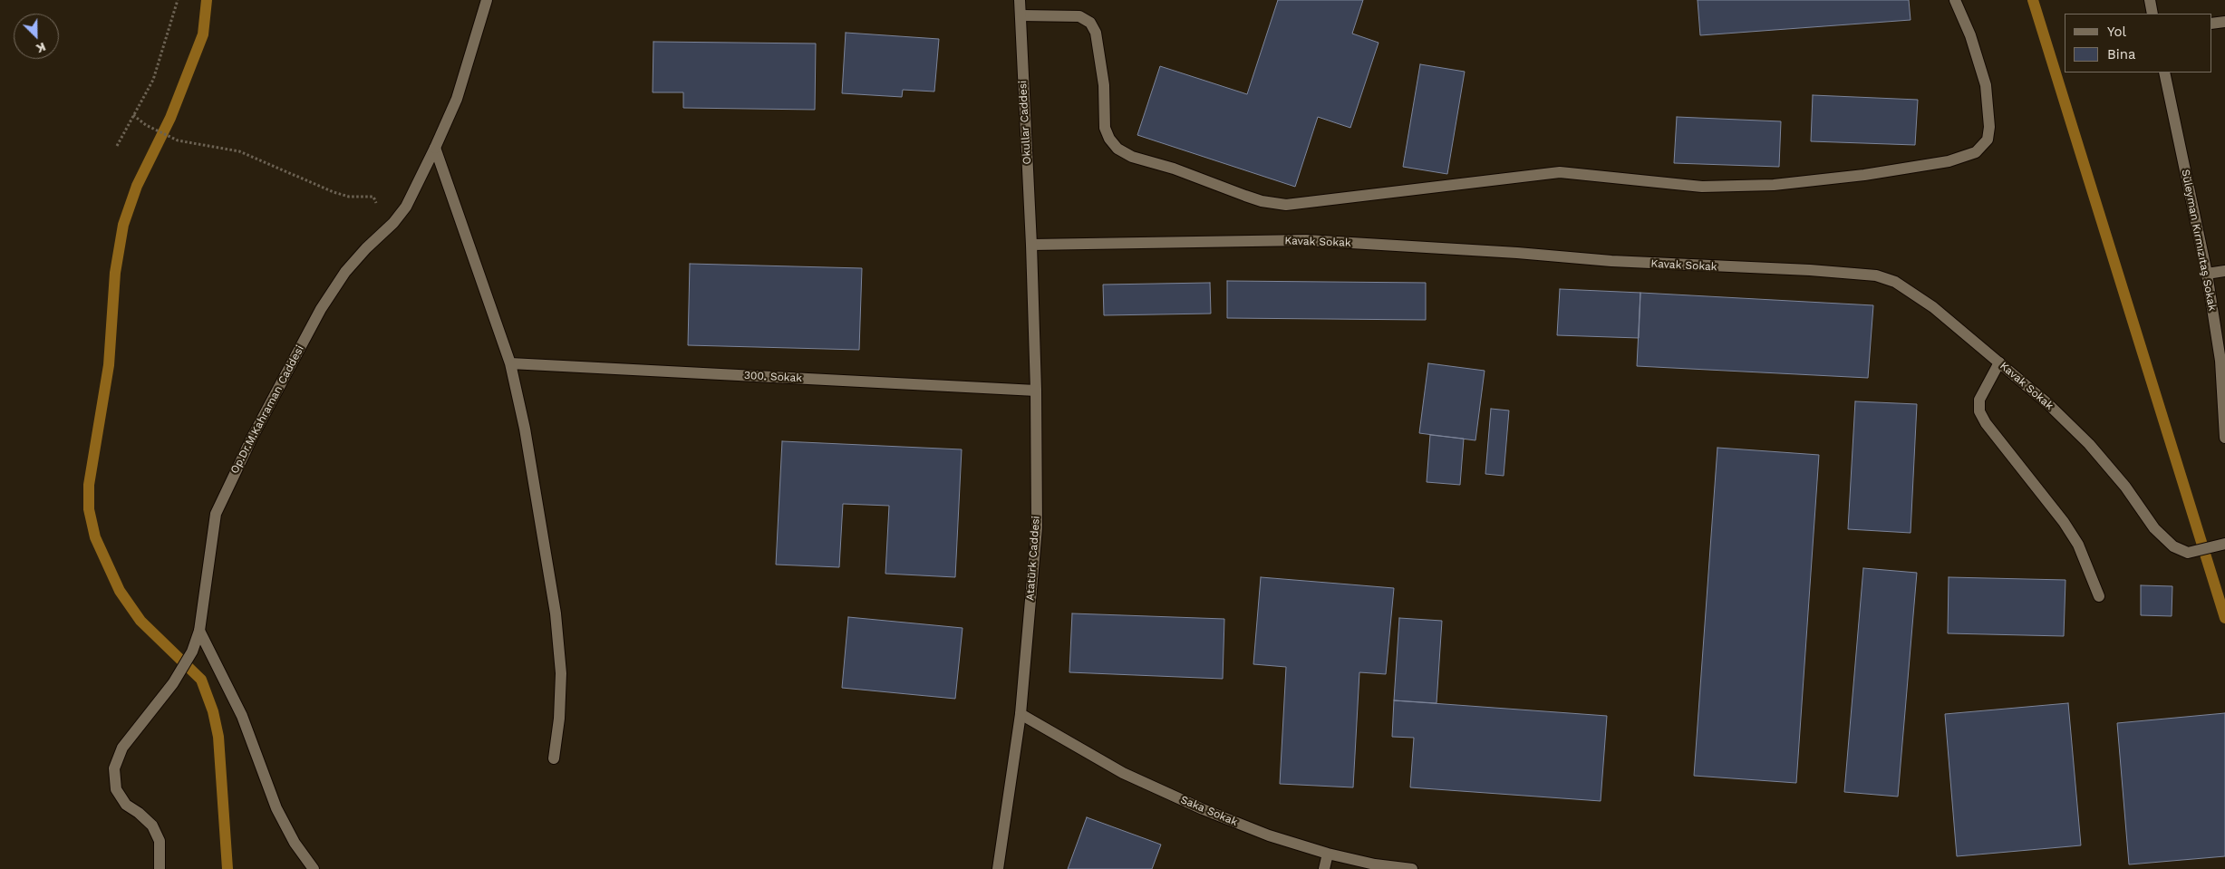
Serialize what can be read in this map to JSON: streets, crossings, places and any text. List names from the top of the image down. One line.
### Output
{"streets":{"street":["Okullar Caddesi","Süleyman Kırmızıtaş Sokak","Kavak Sokak","300. Sokak","Op.Dr.M.Kahraman Caddesi","Atatürk Caddesi","Saka Sokak"]},"crossings":[["Okullar Caddesi","Kavak Sokak"],["Okullar Caddesi","Atatürk Caddesi"],["Kavak Sokak","Atatürk Caddesi"],["300. Sokak","Atatürk Caddesi"],["Atatürk Caddesi","Saka Sokak"]],"legend":["Yol","Bina"],"north":"bottom right"}
